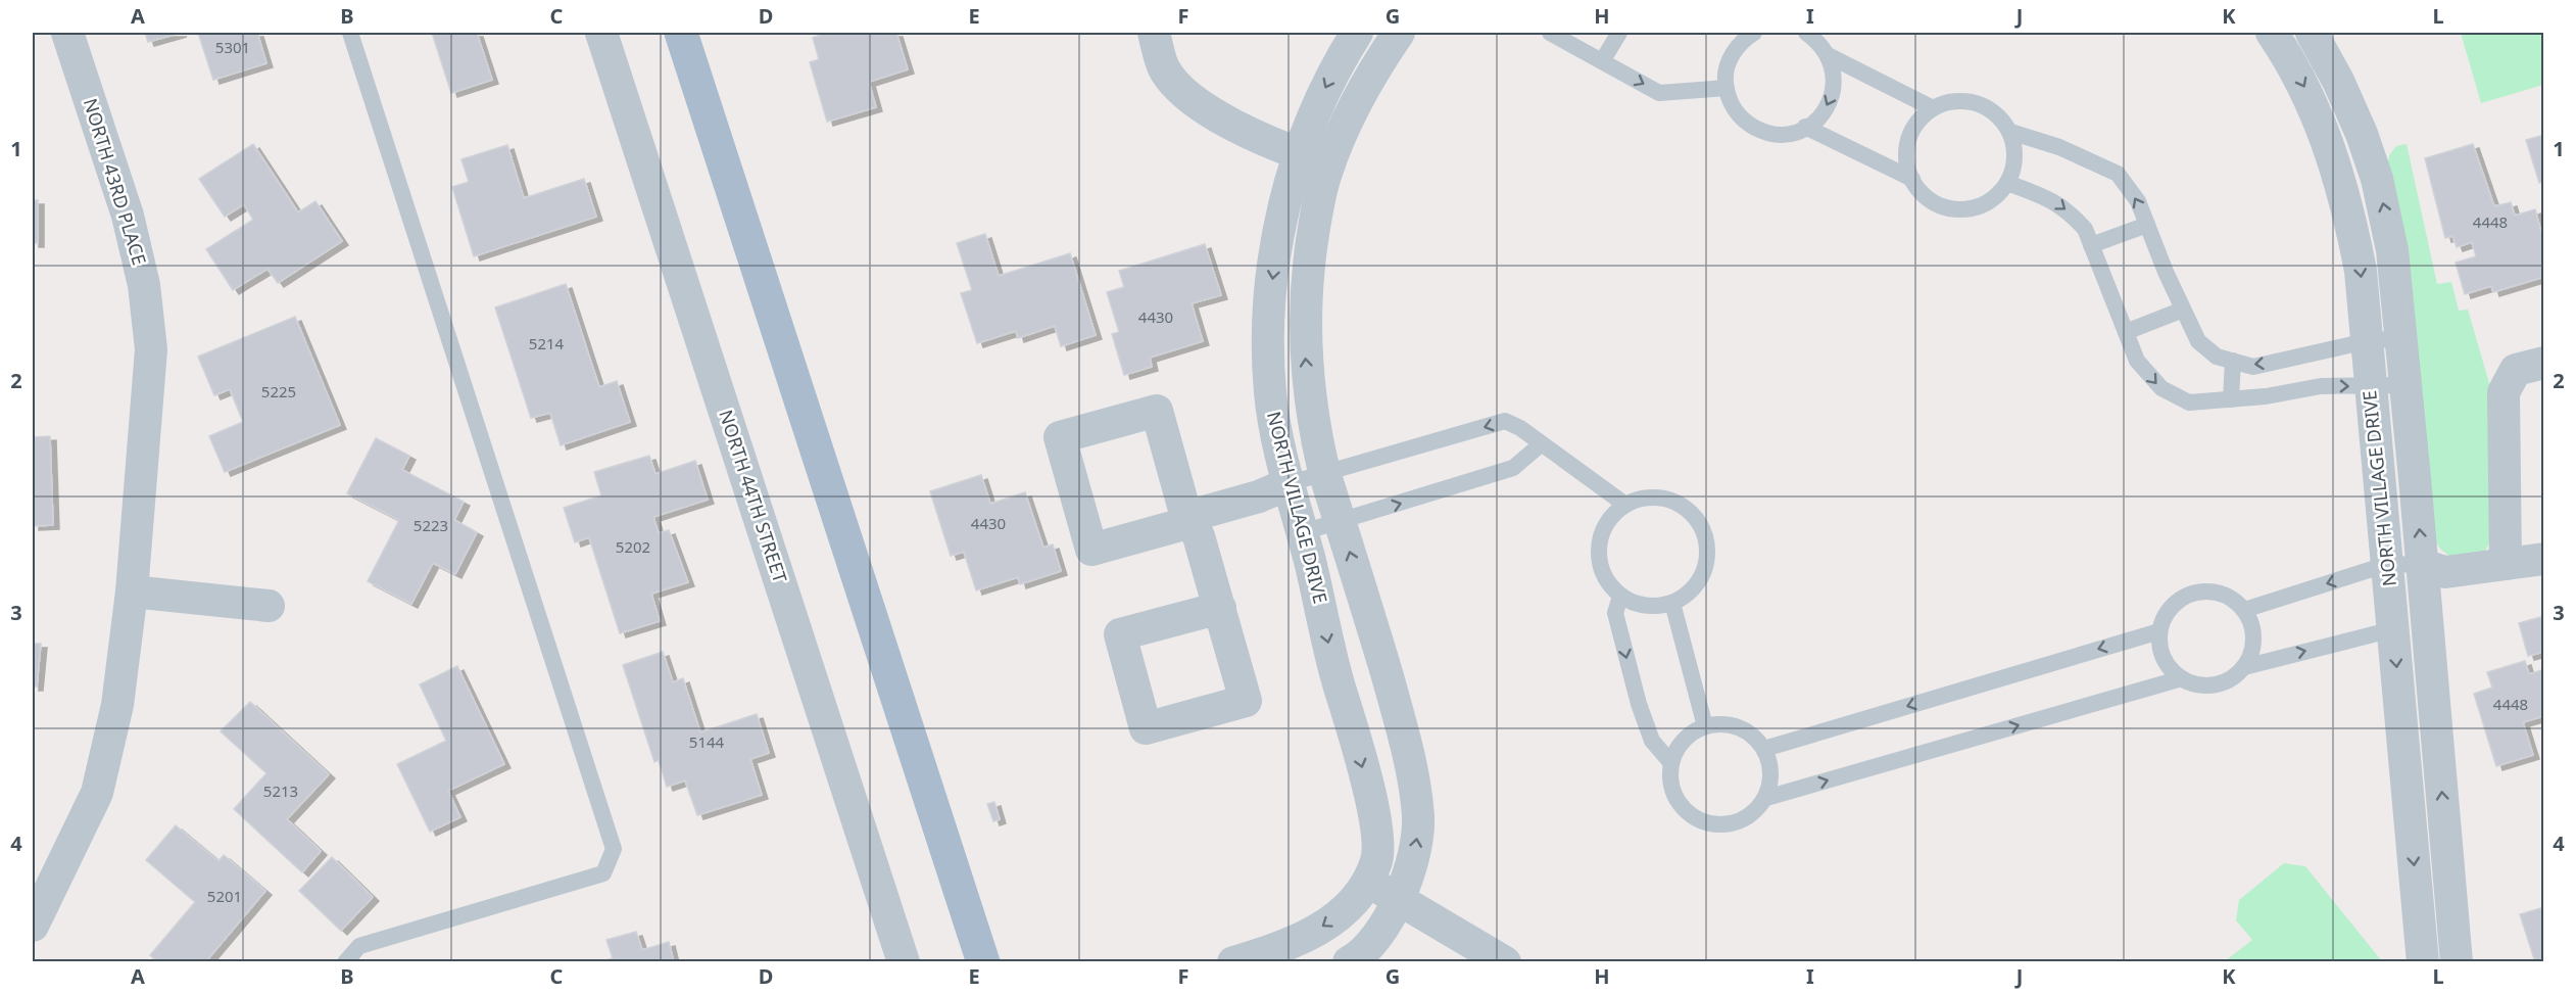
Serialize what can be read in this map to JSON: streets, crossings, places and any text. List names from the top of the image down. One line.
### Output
{"streets":{"street":["NORTH 43RD PLACE","NORTH VILLAGE DRIVE","NORTH 44TH STREET"]},"house_numbers":["5301","4448","4430","5214","5225","4430","5223","5202","4448","5144","5213","5201"],"grid":{"columns":["A","B","C","D","E","F","G","H","I","J","K","L"],"rows":["1","2","3","4"]}}
